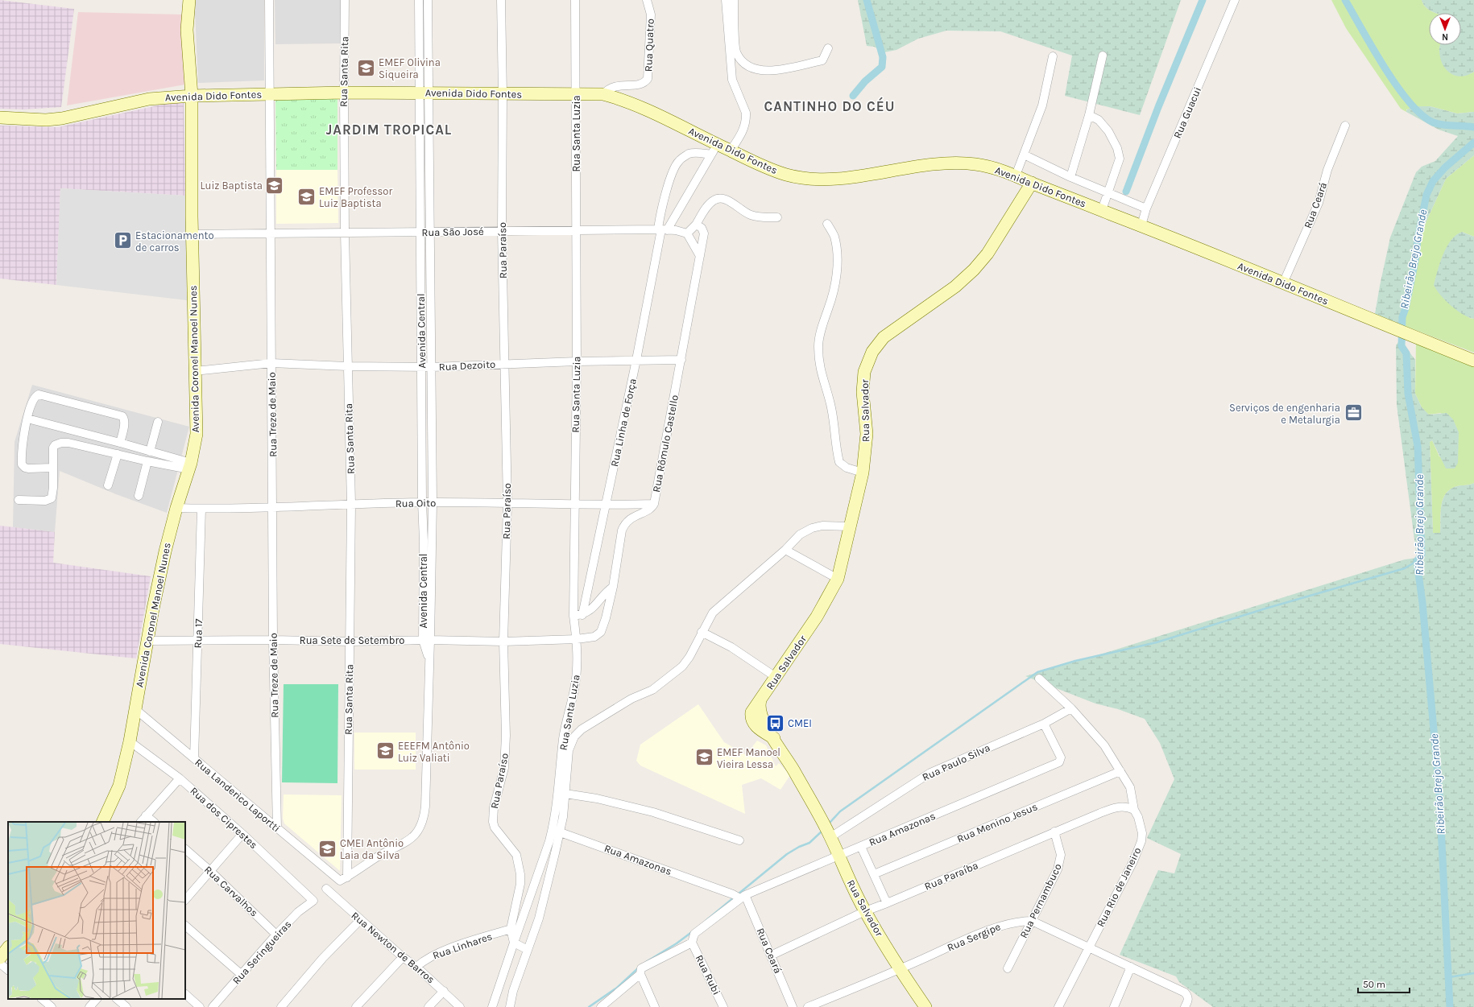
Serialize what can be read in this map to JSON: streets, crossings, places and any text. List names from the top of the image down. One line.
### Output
{"streets":{"street":["Rua Quatro","Rua Santa Rita","Avenida Dido Fontes","Rua Guacui","Rua Santa Luzia","Rua Ceará","Rua São José","Rua Paraíso","Avenida Central","Avenida Coronel Manoel Nunes","Rua Dezoito","Rua Salvador","Rua Treze de Maio","Rua Linha de Força","Rua Rômulo Castello","Rua Oito","Rua 17","Rua Sete de Setembro","Rua Paulo Silva","Rua Landerico Laportti","Rua dos Ciprestes","Rua Menino Jesus","Rua Amazonas","Rua Paraíba","Rua Rio de Janeiro","Rua Carvalhos","Rua Pernambuco","Rua Sergipe","Rua Linhares","Rua Newton de Barros","Rua Seringueiras","Rua Rubi"]},"crossings":[["Rua Quatro","Avenida Dido Fontes"],["Rua Santa Rita","Avenida Dido Fontes"],["Rua Santa Rita","Rua São José"],["Rua Santa Rita","Avenida Central"],["Rua Santa Rita","Rua Dezoito"],["Rua Santa Rita","Rua Oito"],["Rua Santa Rita","Rua Sete de Setembro"],["Rua Santa Rita","Rua Landerico Laportti"],["Avenida Dido Fontes","Rua Guacui"],["Avenida Dido Fontes","Rua Santa Luzia"],["Avenida Dido Fontes","Rua Ceará"],["Avenida Dido Fontes","Rua Paraíso"],["Avenida Dido Fontes","Avenida Central"],["Avenida Dido Fontes","Avenida Coronel Manoel Nunes"],["Avenida Dido Fontes","Rua Salvador"],["Avenida Dido Fontes","Rua Treze de Maio"],["Avenida Dido Fontes","Rua Linha de Força"],["Rua Santa Luzia","Rua São José"],["Rua Santa Luzia","Rua Dezoito"],["Rua Santa Luzia","Rua Rômulo Castello"],["Rua Santa Luzia","Rua Oito"],["Rua Santa Luzia","Rua Sete de Setembro"],["Rua Santa Luzia","Rua Amazonas"],["Rua Ceará","Rua Amazonas"],["Rua Ceará","Rua Paraíba"],["Rua São José","Rua Paraíso"],["Rua São José","Avenida Central"],["Rua São José","Avenida Coronel Manoel Nunes"],["Rua São José","Rua Treze de Maio"],["Rua São José","Rua Linha de Força"],["Rua Paraíso","Rua Dezoito"],["Rua Paraíso","Rua Oito"],["Rua Paraíso","Rua Sete de Setembro"],["Rua Paraíso","Rua Linhares"],["Avenida Central","Rua Dezoito"],["Avenida Central","Rua Oito"],["Avenida Central","Rua Sete de Setembro"],["Avenida Central","Rua Landerico Laportti"],["Avenida Coronel Manoel Nunes","Rua Dezoito"],["Avenida Coronel Manoel Nunes","Rua Oito"],["Avenida Coronel Manoel Nunes","Rua Sete de Setembro"],["Avenida Coronel Manoel Nunes","Rua Landerico Laportti"],["Avenida Coronel Manoel Nunes","Rua dos Ciprestes"],["Rua Dezoito","Rua Treze de Maio"],["Rua Dezoito","Rua Linha de Força"],["Rua Dezoito","Rua Rômulo Castello"],["Rua Salvador","Rua Paulo Silva"],["Rua Salvador","Rua Amazonas"],["Rua Salvador","Rua Paraíba"],["Rua Salvador","Rua Sergipe"],["Rua Treze de Maio","Rua Oito"],["Rua Treze de Maio","Rua Sete de Setembro"],["Rua Treze de Maio","Rua Landerico Laportti"],["Rua Linha de Força","Rua Oito"],["Rua Rômulo Castello","Rua Oito"],["Rua Rômulo Castello","Rua Sete de Setembro"],["Rua Oito","Rua 17"],["Rua 17","Rua Sete de Setembro"],["Rua 17","Rua Landerico Laportti"],["Rua Paulo Silva","Rua Amazonas"],["Rua Paulo Silva","Rua Rio de Janeiro"],["Rua dos Ciprestes","Rua Seringueiras"],["Rua Menino Jesus","Rua Rio de Janeiro"],["Rua Amazonas","Rua Rubi"],["Rua Paraíba","Rua Rio de Janeiro"],["Rua Paraíba","Rua Pernambuco"],["Rua Carvalhos","Rua Seringueiras"],["Rua Pernambuco","Rua Sergipe"],["Rua Linhares","Rua Newton de Barros"]],"districts":["CANTINHO DO CÉU","JARDIM TROPICAL"],"water":["Ribeirão Brejo Grande"],"places":{"school or university":["EMEF Olivina Siqueira","Luiz Baptista","EMEF Professor Luiz Baptista","EEEFM Antônio Luiz Valiati","EMEF Manoel Vieira Lessa","CMEI Antônio Laia da Silva"],"parking":["Estacionamento de carros"],"office":["Serviços de engenharia e Metalurgia"],"bus stop":["CMEI"]},"scale_bar":"50 m","north":"bottom"}
